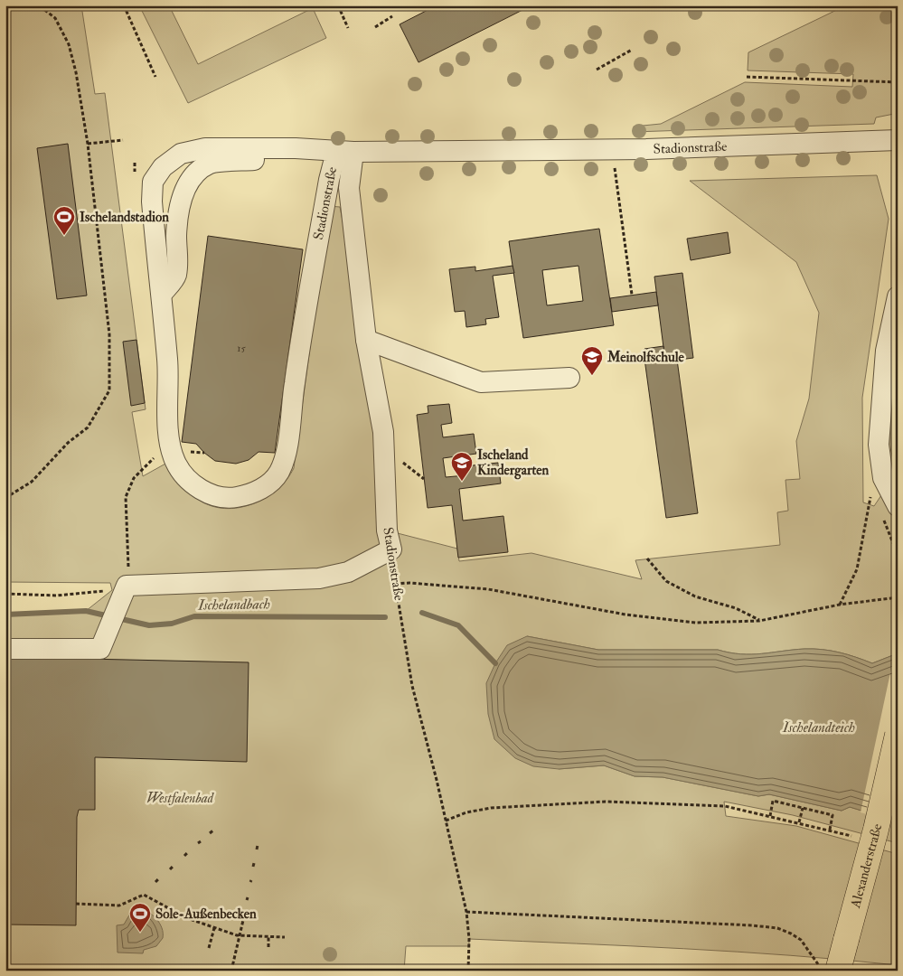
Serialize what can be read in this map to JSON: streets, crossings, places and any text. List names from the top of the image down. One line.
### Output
{"streets":{"main road":["Alexanderstraße"],"street":["Stadionstraße"]},"water":["Ischelandbach","Ischelandteich"],"parks":["Westfalenbad"],"places":{"sports":["Ischelandstadion","Sole-Außenbecken"],"school or university":["Meinolfschule","Ischeland Kindergarten"]},"house_numbers":["15"]}
